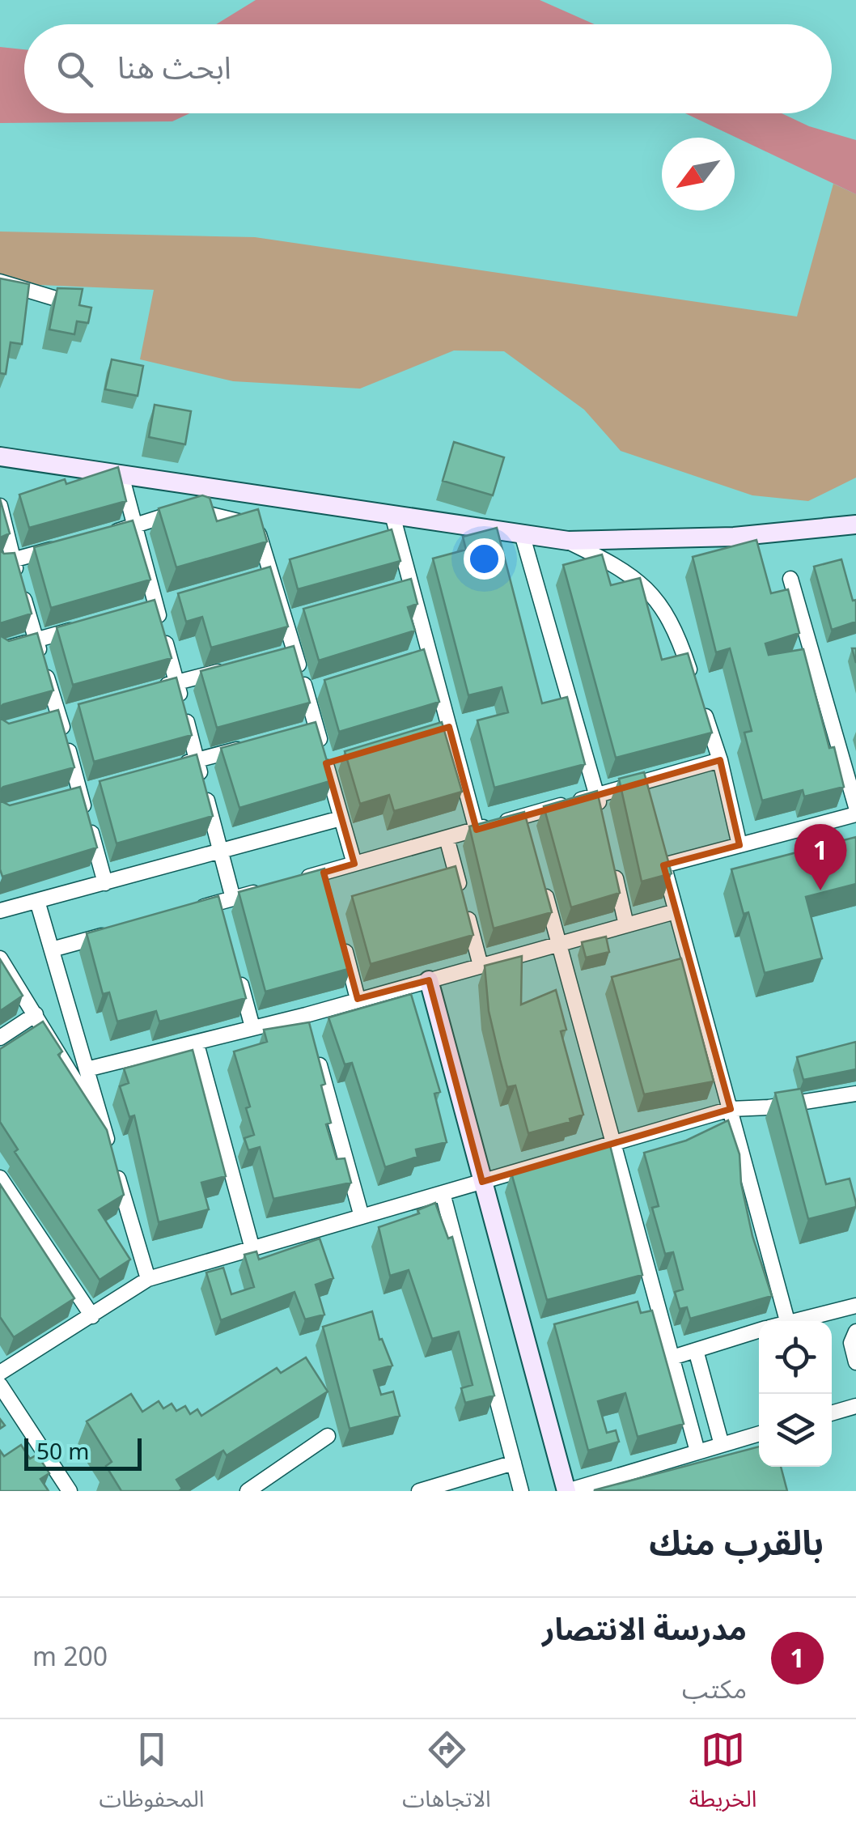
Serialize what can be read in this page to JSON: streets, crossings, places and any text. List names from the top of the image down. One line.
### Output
{"scale_bar":"50 m","north":"bottom left","page":{"search":"ابحث هنا","pins":"1","scale":"50 m","heading":"بالقرب منك","list":[{"mark":"1","name":"مدرسة الانتصار","note":"مكتب","value":"200 m"}],"nav":["الخريطة","الاتجاهات","المحفوظات"]}}
